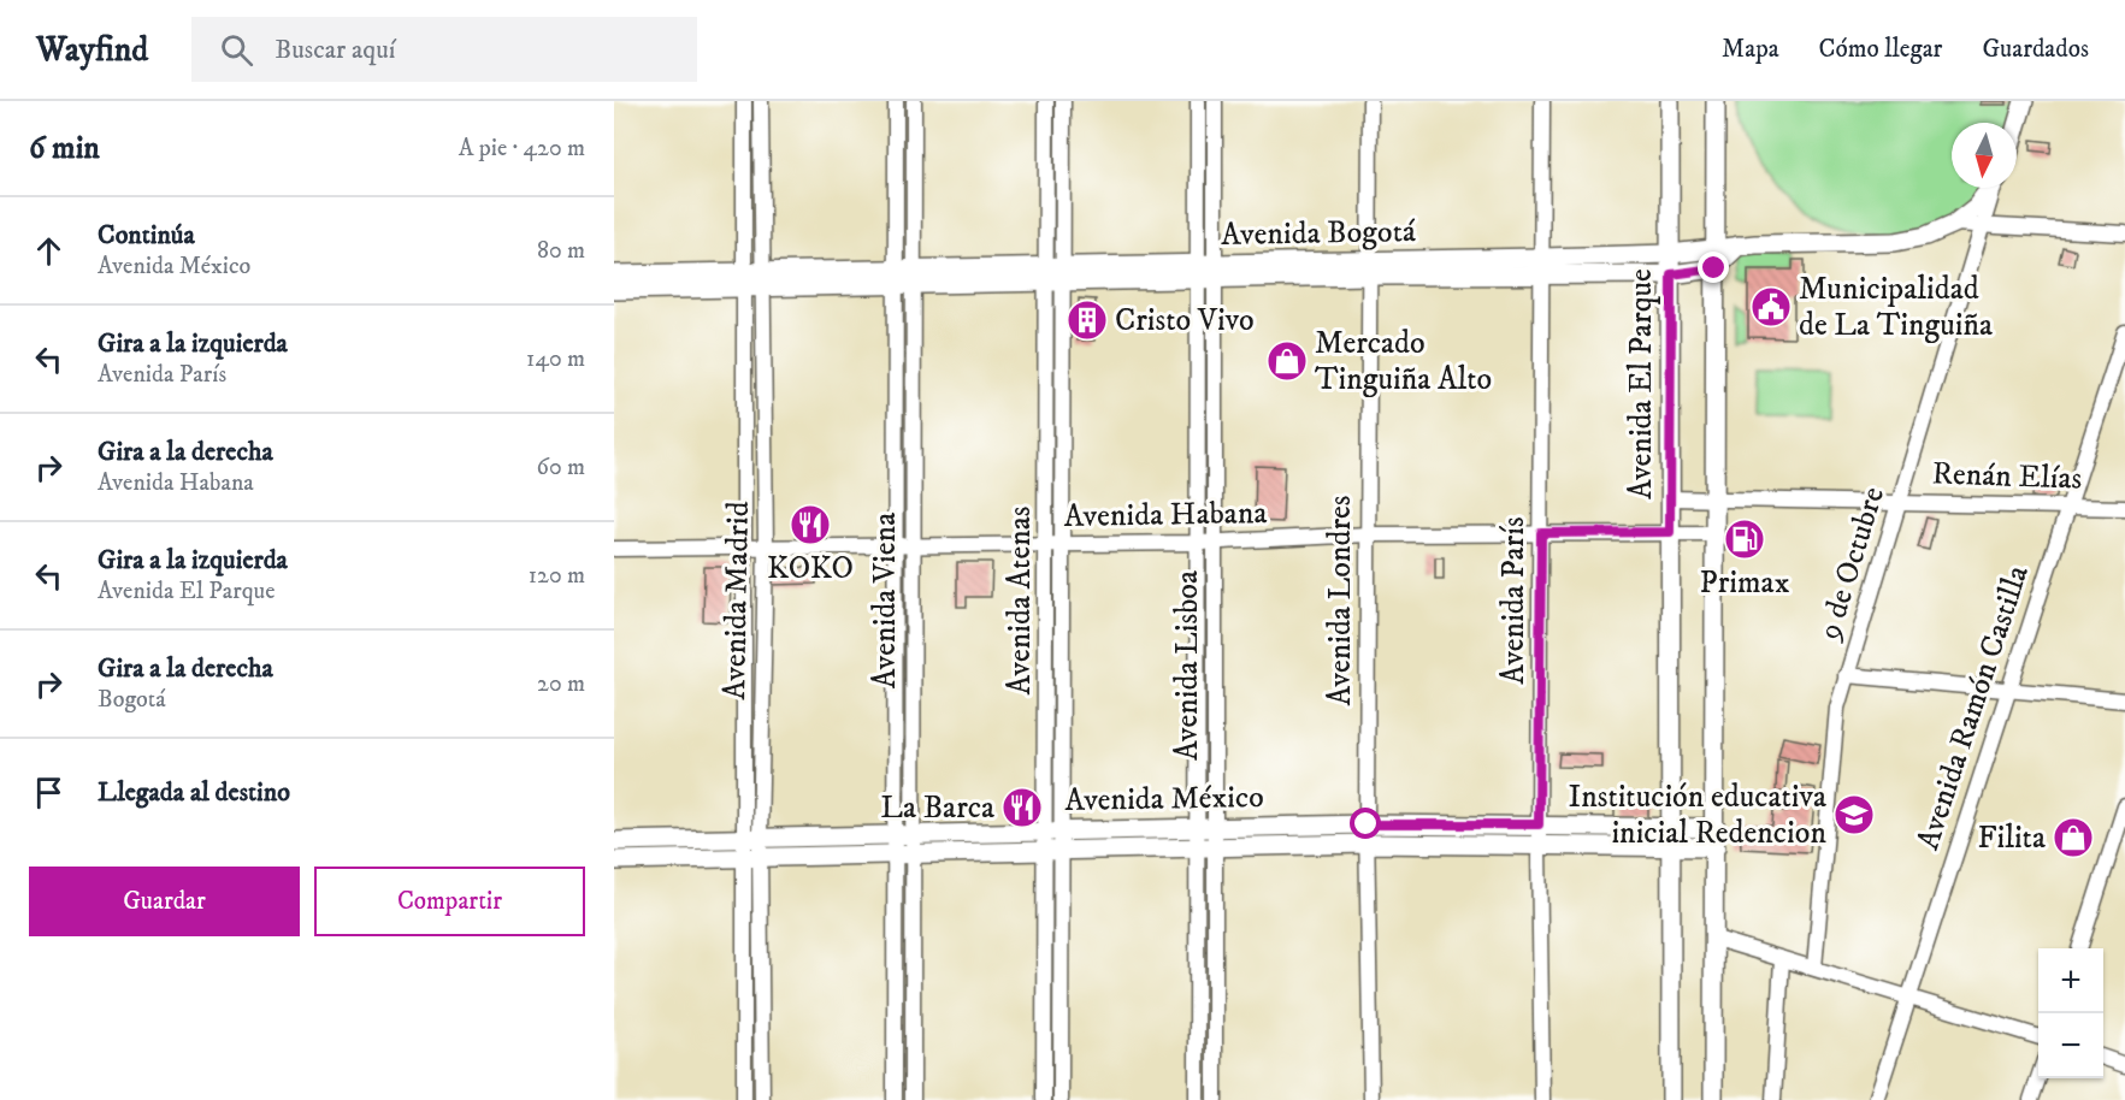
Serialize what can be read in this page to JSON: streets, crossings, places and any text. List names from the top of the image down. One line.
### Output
{"streets":{"street":["Avenida Bogotá","Avenida El Parque","Renán Elías","Avenida Habana","9 de Octubre","Avenida Madrid","Avenida Viena","Avenida Atenas","Avenida Londres","Avenida París","Avenida Lisboa","Avenida Ramón Castilla","Avenida México"]},"crossings":[["Avenida Bogotá","Avenida El Parque"],["Avenida Bogotá","Avenida Madrid"],["Avenida Bogotá","Avenida Viena"],["Avenida Bogotá","Avenida Atenas"],["Avenida Bogotá","Avenida Londres"],["Avenida Bogotá","Avenida París"],["Avenida Bogotá","Avenida Lisboa"],["Avenida El Parque","Renán Elías"],["Avenida El Parque","Avenida Habana"],["Avenida El Parque","Avenida México"],["Renán Elías","9 de Octubre"],["Renán Elías","Avenida Ramón Castilla"],["Avenida Habana","Avenida Madrid"],["Avenida Habana","Avenida Viena"],["Avenida Habana","Avenida Atenas"],["Avenida Habana","Avenida Londres"],["Avenida Habana","Avenida París"],["Avenida Habana","Avenida Lisboa"],["Avenida Madrid","Avenida México"],["Avenida Viena","Avenida México"],["Avenida Atenas","Avenida México"],["Avenida Londres","Avenida México"],["Avenida París","Avenida México"],["Avenida Lisboa","Avenida México"]],"places":{"public building":["Municipalidad de La Tinguiña"],"building":["Cristo Vivo"],"shop":["Mercado Tinguiña Alto","Filita"],"restaurant":["KOKO","La Barca"],"fuel station":["Primax"],"school or university":["Institución educativa inicial Redencion"]},"north":"bottom","page":{"header":"Wayfind","search":"Buscar aquí","nav":["Mapa","Cómo llegar","Guardados"],"heading":["6 min","A pie · 420 m"],"list":[["Continúa","Avenida México","80 m"],["Gira a la izquierda","Avenida París","140 m"],["Gira a la derecha","Avenida Habana","60 m"],["Gira a la izquierda","Avenida El Parque","120 m"],["Gira a la derecha","Bogotá","20 m"],"Llegada al destino"],"buttons":["Guardar","Compartir"],"map_buttons":["+","−"]}}
